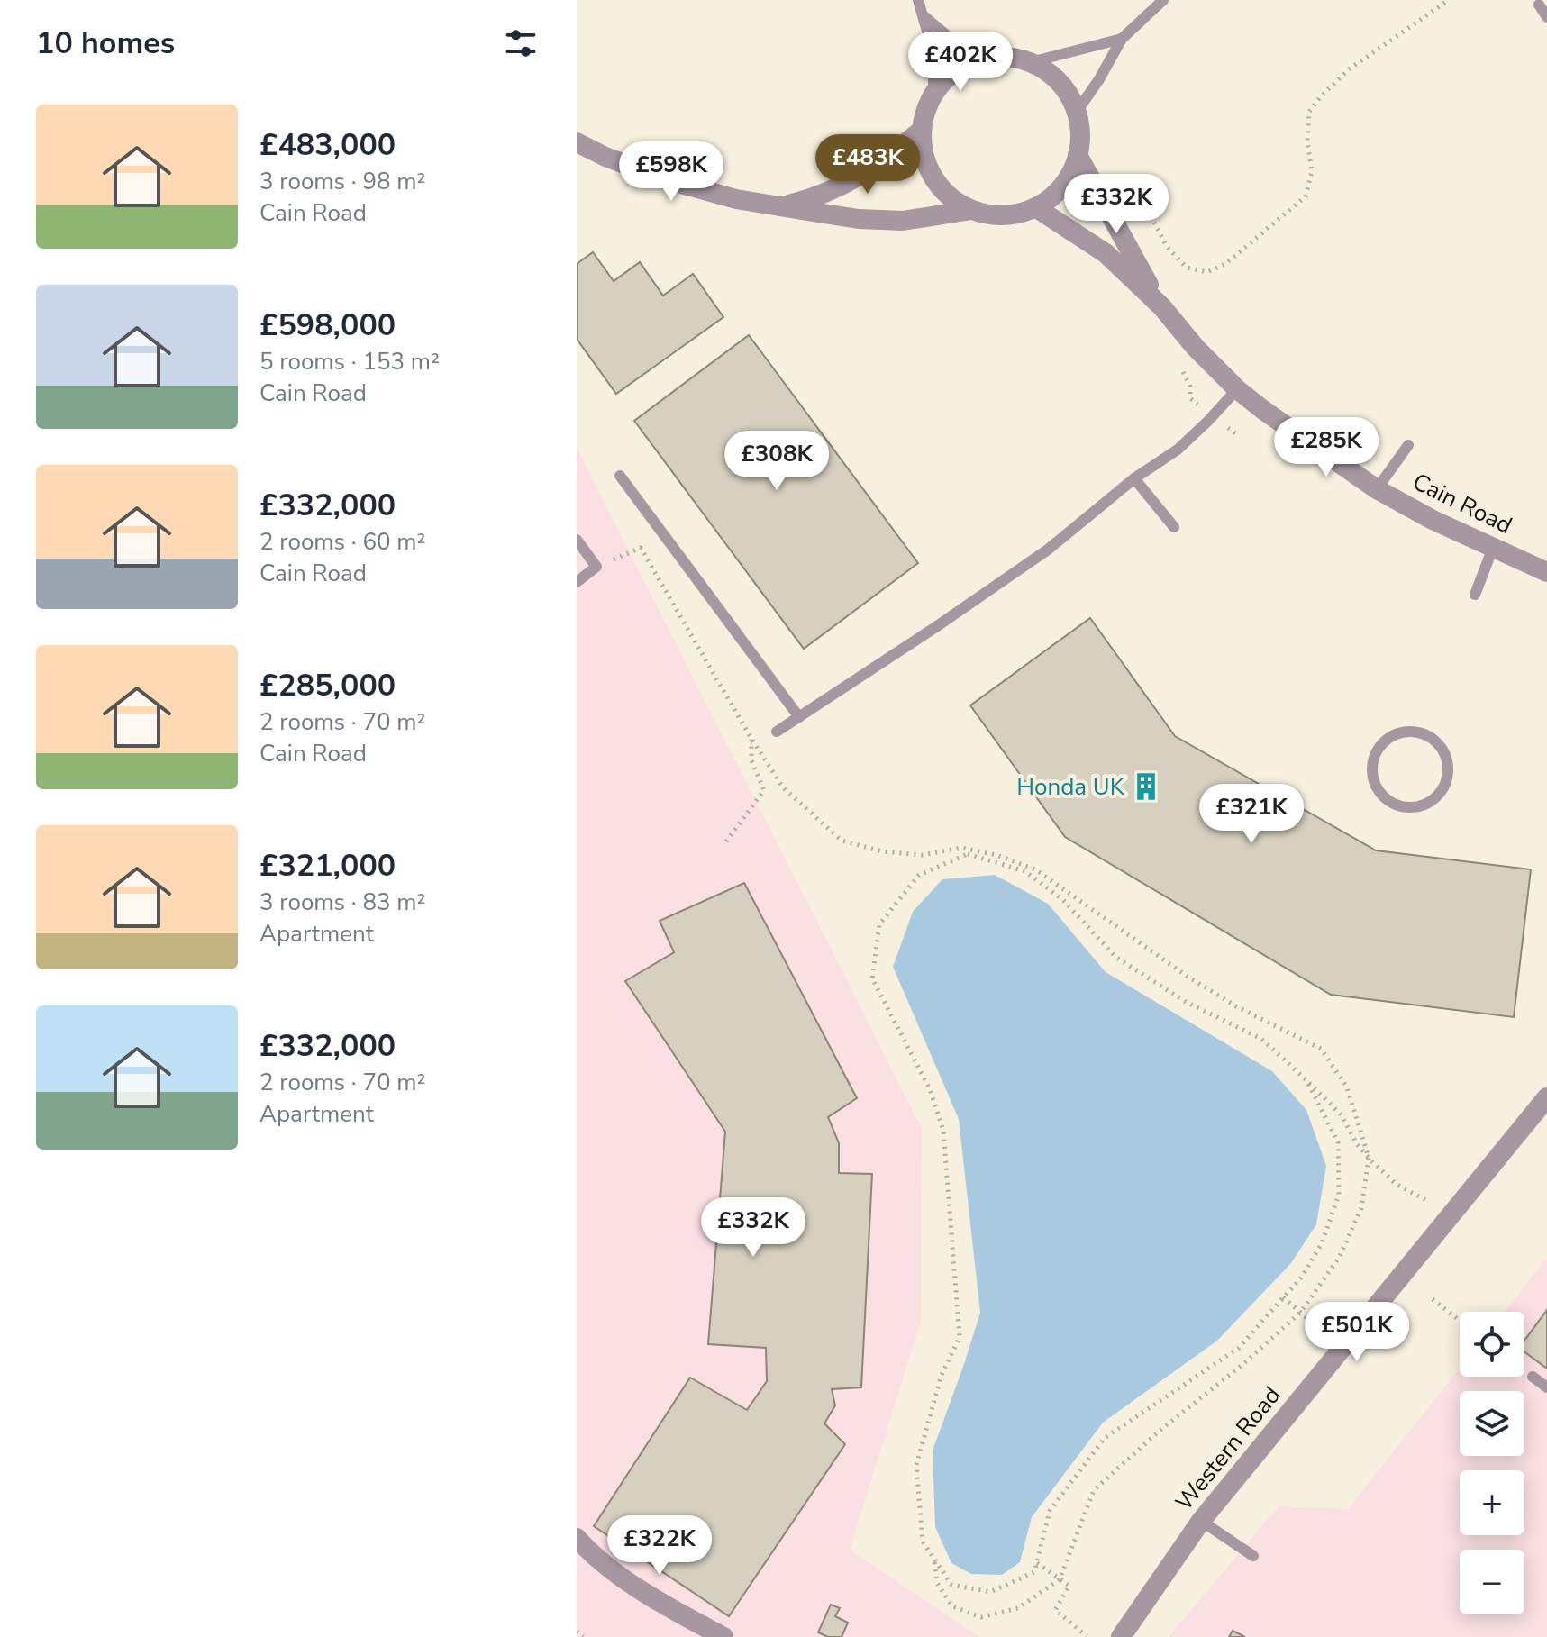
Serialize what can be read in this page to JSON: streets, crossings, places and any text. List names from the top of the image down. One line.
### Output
{"streets":{"street":["Cain Road","Western Road"]},"places":{"building":["Honda UK"]},"page":{"heading":"10 homes","price":["£402K","£483K","£598K","£332K","£285K","£308K","£321K","£332K","£501K","£322K"],"list":[{"name":"£483,000","note":"3 rooms · 98 m² · Cain Road"},{"name":"£598,000","note":"5 rooms · 153 m² · Cain Road"},{"name":"£332,000","note":"2 rooms · 60 m² · Cain Road"},{"name":"£285,000","note":"2 rooms · 70 m² · Cain Road"},{"name":"£321,000","note":"3 rooms · 83 m² · Apartment"},{"name":"£332,000","note":"2 rooms · 70 m² · Apartment"}],"map_buttons":["+","−"]}}
